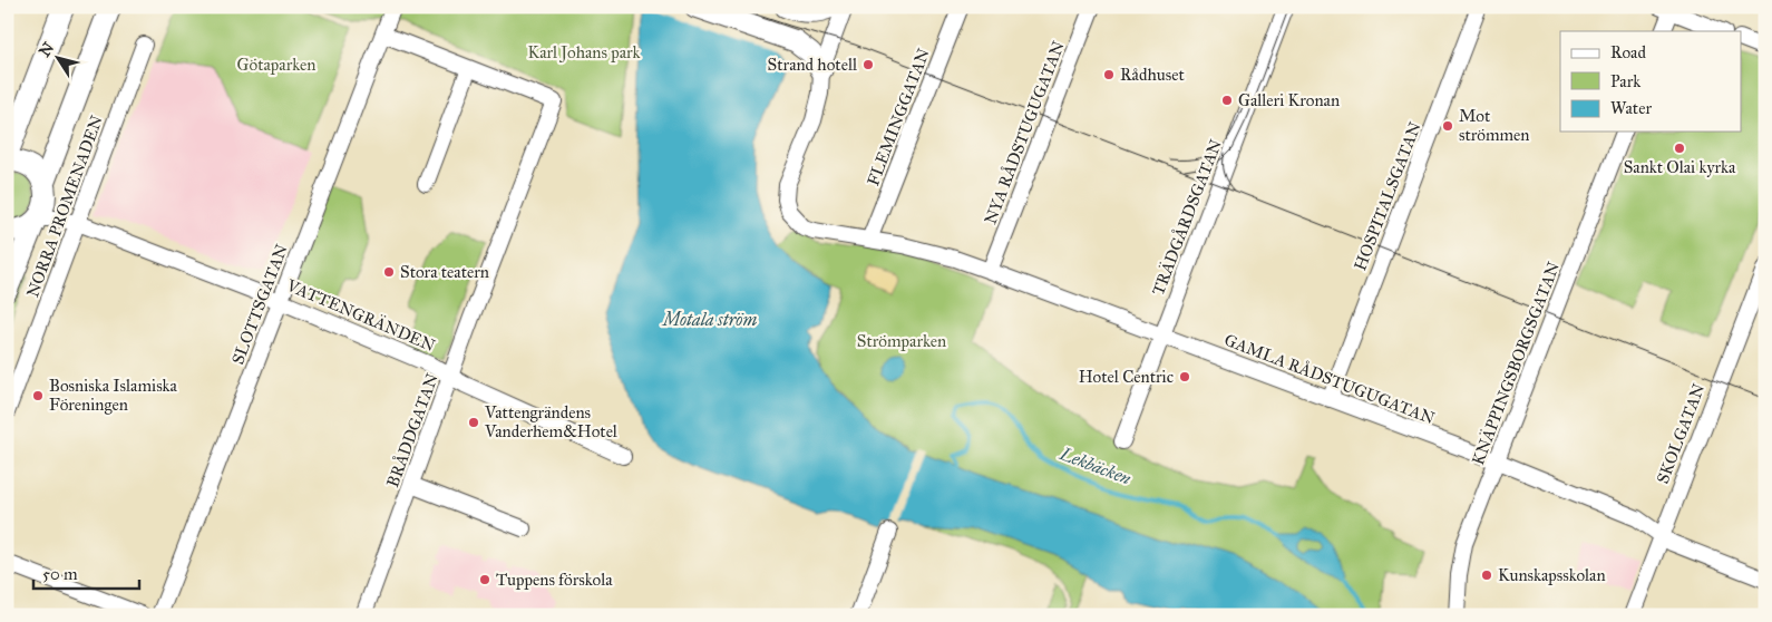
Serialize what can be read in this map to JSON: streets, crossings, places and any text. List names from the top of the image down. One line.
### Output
{"streets":{"main road":["NORRA PROMENADEN"],"street":["FLEMINGGATAN","NYA RÅDSTUGUGATAN","HOSPITALSGATAN","TRÄDGÅRDSGATAN","SLOTTSGATAN","VATTENGRÄNDEN","KNÄPPINGSBORGSGATAN","GAMLA RÅDSTUGUGATAN","BRÅDDGATAN","SKOLGATAN"]},"crossings":[["FLEMINGGATAN","GAMLA RÅDSTUGUGATAN"],["NYA RÅDSTUGUGATAN","GAMLA RÅDSTUGUGATAN"],["HOSPITALSGATAN","GAMLA RÅDSTUGUGATAN"],["NORRA PROMENADEN","VATTENGRÄNDEN"],["TRÄDGÅRDSGATAN","GAMLA RÅDSTUGUGATAN"],["SLOTTSGATAN","VATTENGRÄNDEN"],["VATTENGRÄNDEN","BRÅDDGATAN"],["KNÄPPINGSBORGSGATAN","GAMLA RÅDSTUGUGATAN"],["GAMLA RÅDSTUGUGATAN","SKOLGATAN"]],"water":["Motala ström","Lekbäcken"],"parks":["Karl Johans park","Götaparken","Strömparken"],"places":["Strand hotell","Rådhuset","Galleri Kronan","Mot strömmen","Sankt Olai kyrka","Stora teatern","Hotel Centric","Bosniska Islamiska Föreningen","Vattengrändens Vanderhem&Hotel","Kunskapsskolan","Tuppens förskola"],"legend":["Road","Park","Water"],"scale_bar":"50 m","north":"top left"}
